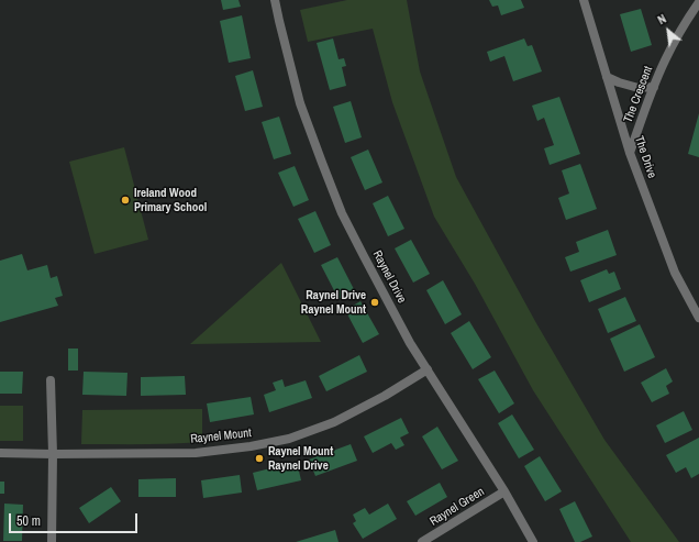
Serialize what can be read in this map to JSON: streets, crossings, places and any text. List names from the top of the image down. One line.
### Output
{"streets":{"street":["The Crescent","The Drive","Raynel Drive","Raynel Mount","Raynel Green"]},"crossings":[["The Crescent","The Drive"],["Raynel Drive","Raynel Mount"],["Raynel Drive","Raynel Green"]],"places":["Ireland Wood Primary School","Raynel Drive Raynel Mount","Raynel Mount Raynel Drive"],"scale_bar":"50 m","north":"top left"}
